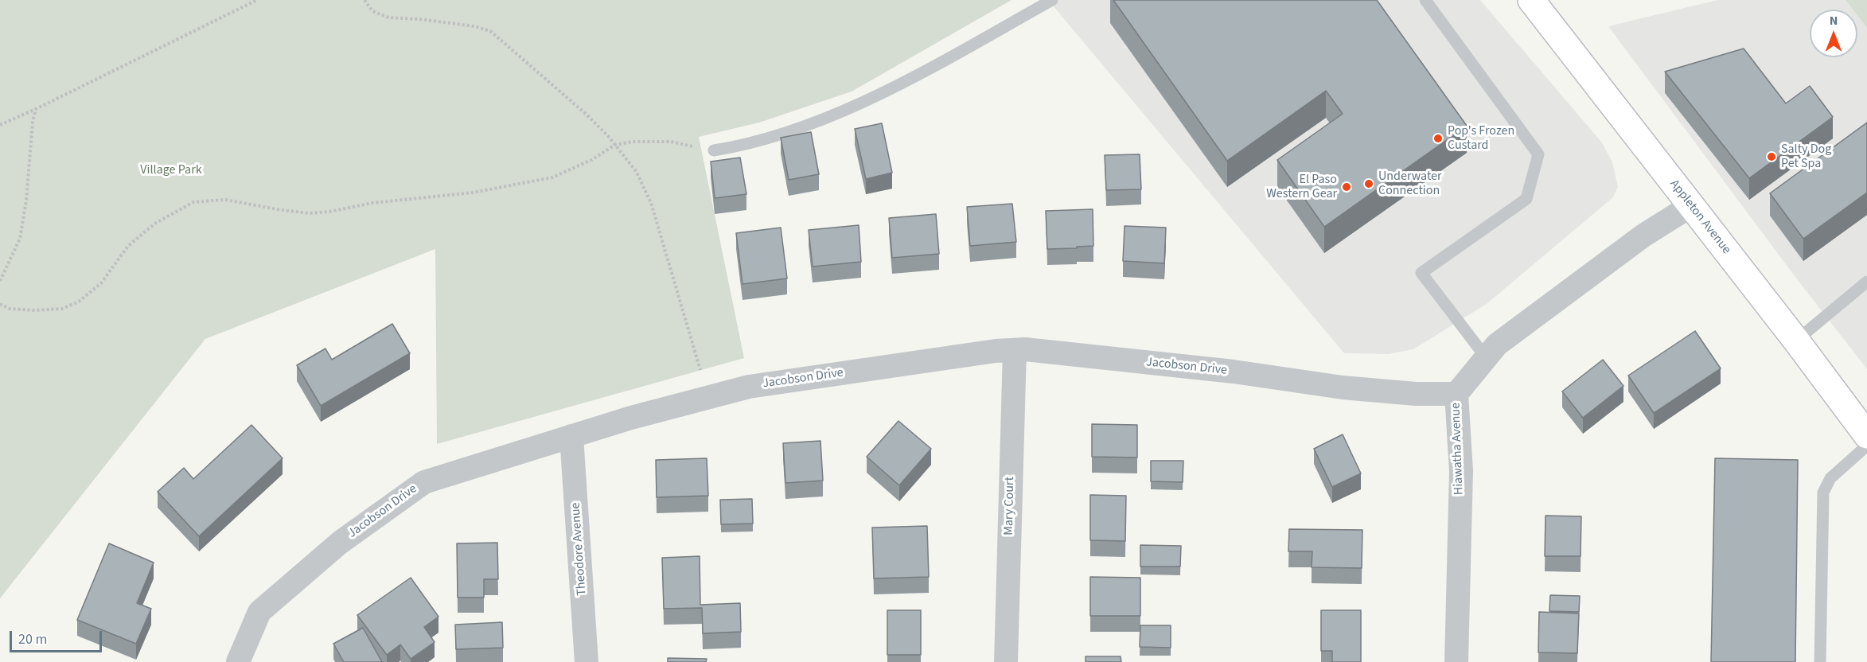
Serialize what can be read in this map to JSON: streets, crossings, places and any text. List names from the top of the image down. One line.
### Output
{"streets":{"main road":["Appleton Avenue"],"street":["Jacobson Drive","Hiawatha Avenue","Mary Court","Theodore Avenue"]},"crossings":[["Appleton Avenue","Hiawatha Avenue"],["Jacobson Drive","Hiawatha Avenue"],["Jacobson Drive","Mary Court"],["Jacobson Drive","Theodore Avenue"]],"parks":["Village Park"],"places":["Pop's Frozen Custard","Salty Dog Pet Spa","Underwater Connection","El Paso Western Gear"],"scale_bar":"20 m","north":"top"}
